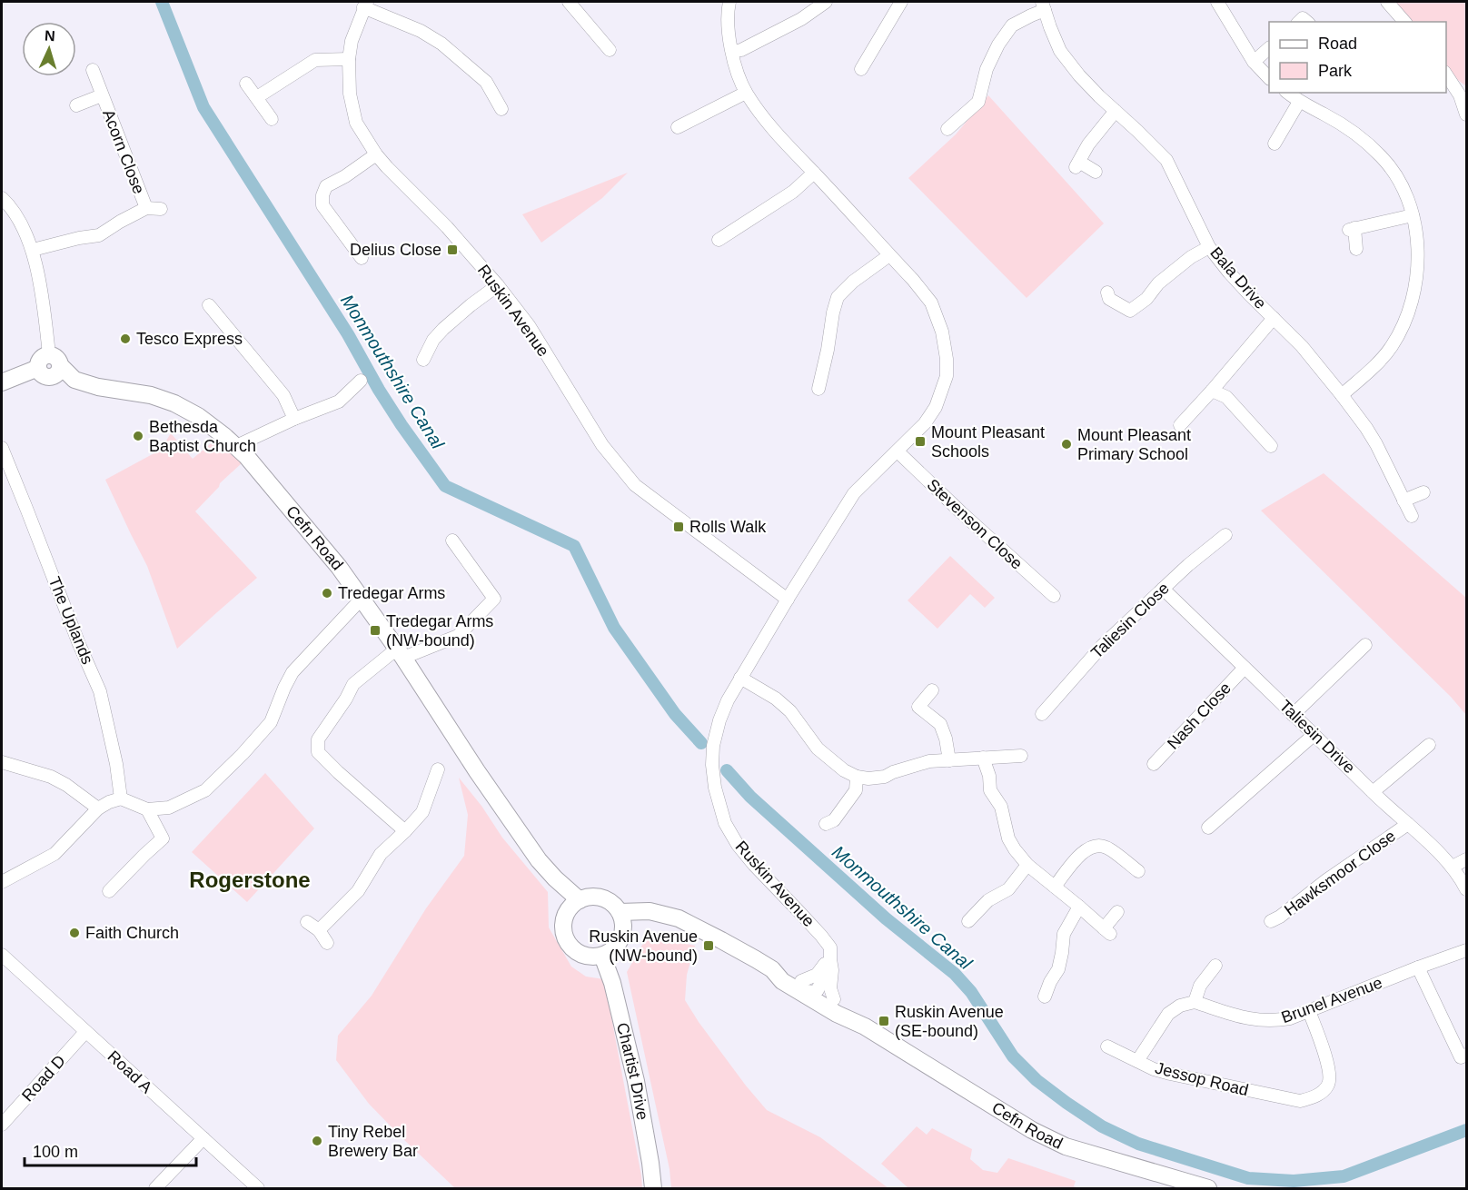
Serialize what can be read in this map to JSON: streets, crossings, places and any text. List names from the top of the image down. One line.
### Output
{"streets":{"main road":["Cefn Road","Chartist Drive"],"street":["Acorn Close","Bala Drive","Ruskin Avenue","Stevenson Close","The Uplands","Taliesin Close","Nash Close","Taliesin Drive","Hawksmoor Close","Brunel Avenue","Road A","Road D","Jessop Road"]},"crossings":[["Ruskin Avenue","Stevenson Close"],["Ruskin Avenue","Cefn Road"],["Cefn Road","Chartist Drive"],["Taliesin Close","Taliesin Drive"],["Nash Close","Taliesin Drive"],["Taliesin Drive","Hawksmoor Close"],["Brunel Avenue","Jessop Road"],["Road A","Road D"]],"districts":["Rogerstone"],"water":["Monmouthshire Canal"],"places":{"transit":["Delius Close","Mount Pleasant Schools","Rolls Walk","Tredegar Arms (NW-bound)","Ruskin Avenue (NW-bound)","Ruskin Avenue (SE-bound)"],"other":["Tesco Express","Bethesda Baptist Church","Mount Pleasant Primary School","Tredegar Arms","Faith Church","Tiny Rebel Brewery Bar"]},"legend":["Road","Park"],"scale_bar":"100 m","north":"top"}
